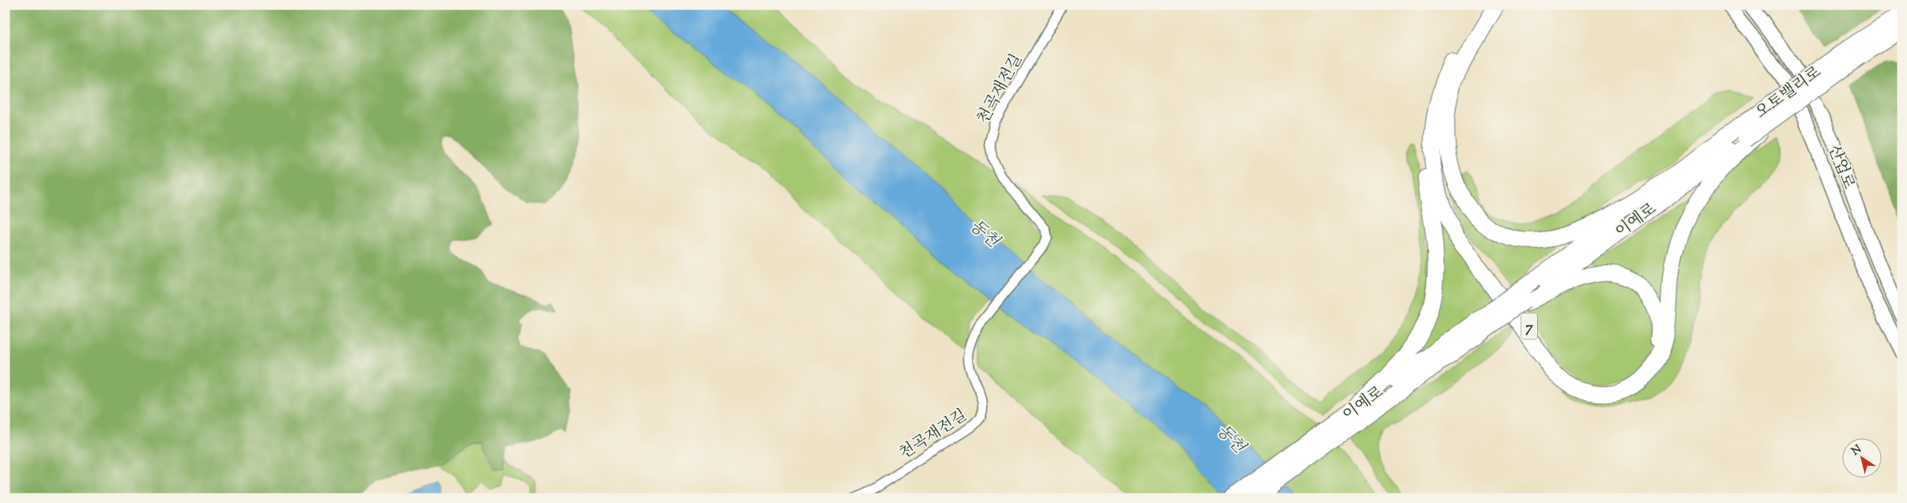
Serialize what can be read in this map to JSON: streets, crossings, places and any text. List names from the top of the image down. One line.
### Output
{"streets":{"highway":["오토밸리로","이예로","7"],"main road":["산업로"],"street":["천곡재전길"]},"crossings":[["오토밸리로","이예로"],["이예로","7"]],"water":["동천"],"north":"top left"}
